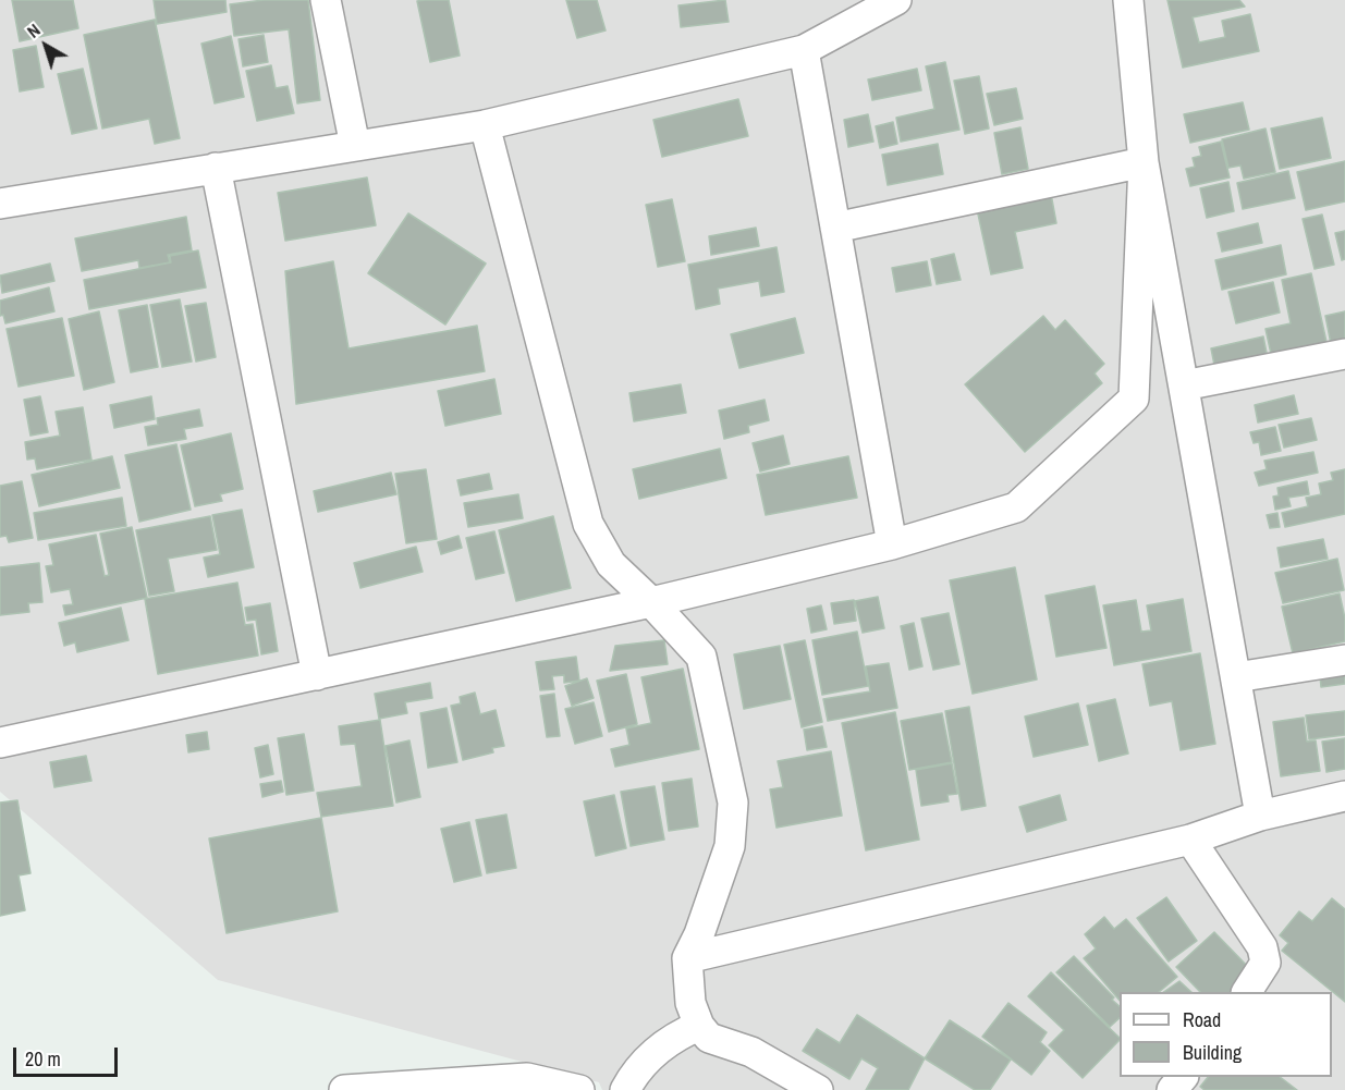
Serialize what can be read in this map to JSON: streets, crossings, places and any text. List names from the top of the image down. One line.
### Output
{"legend":["Road","Building"],"scale_bar":"20 m","north":"top left"}
